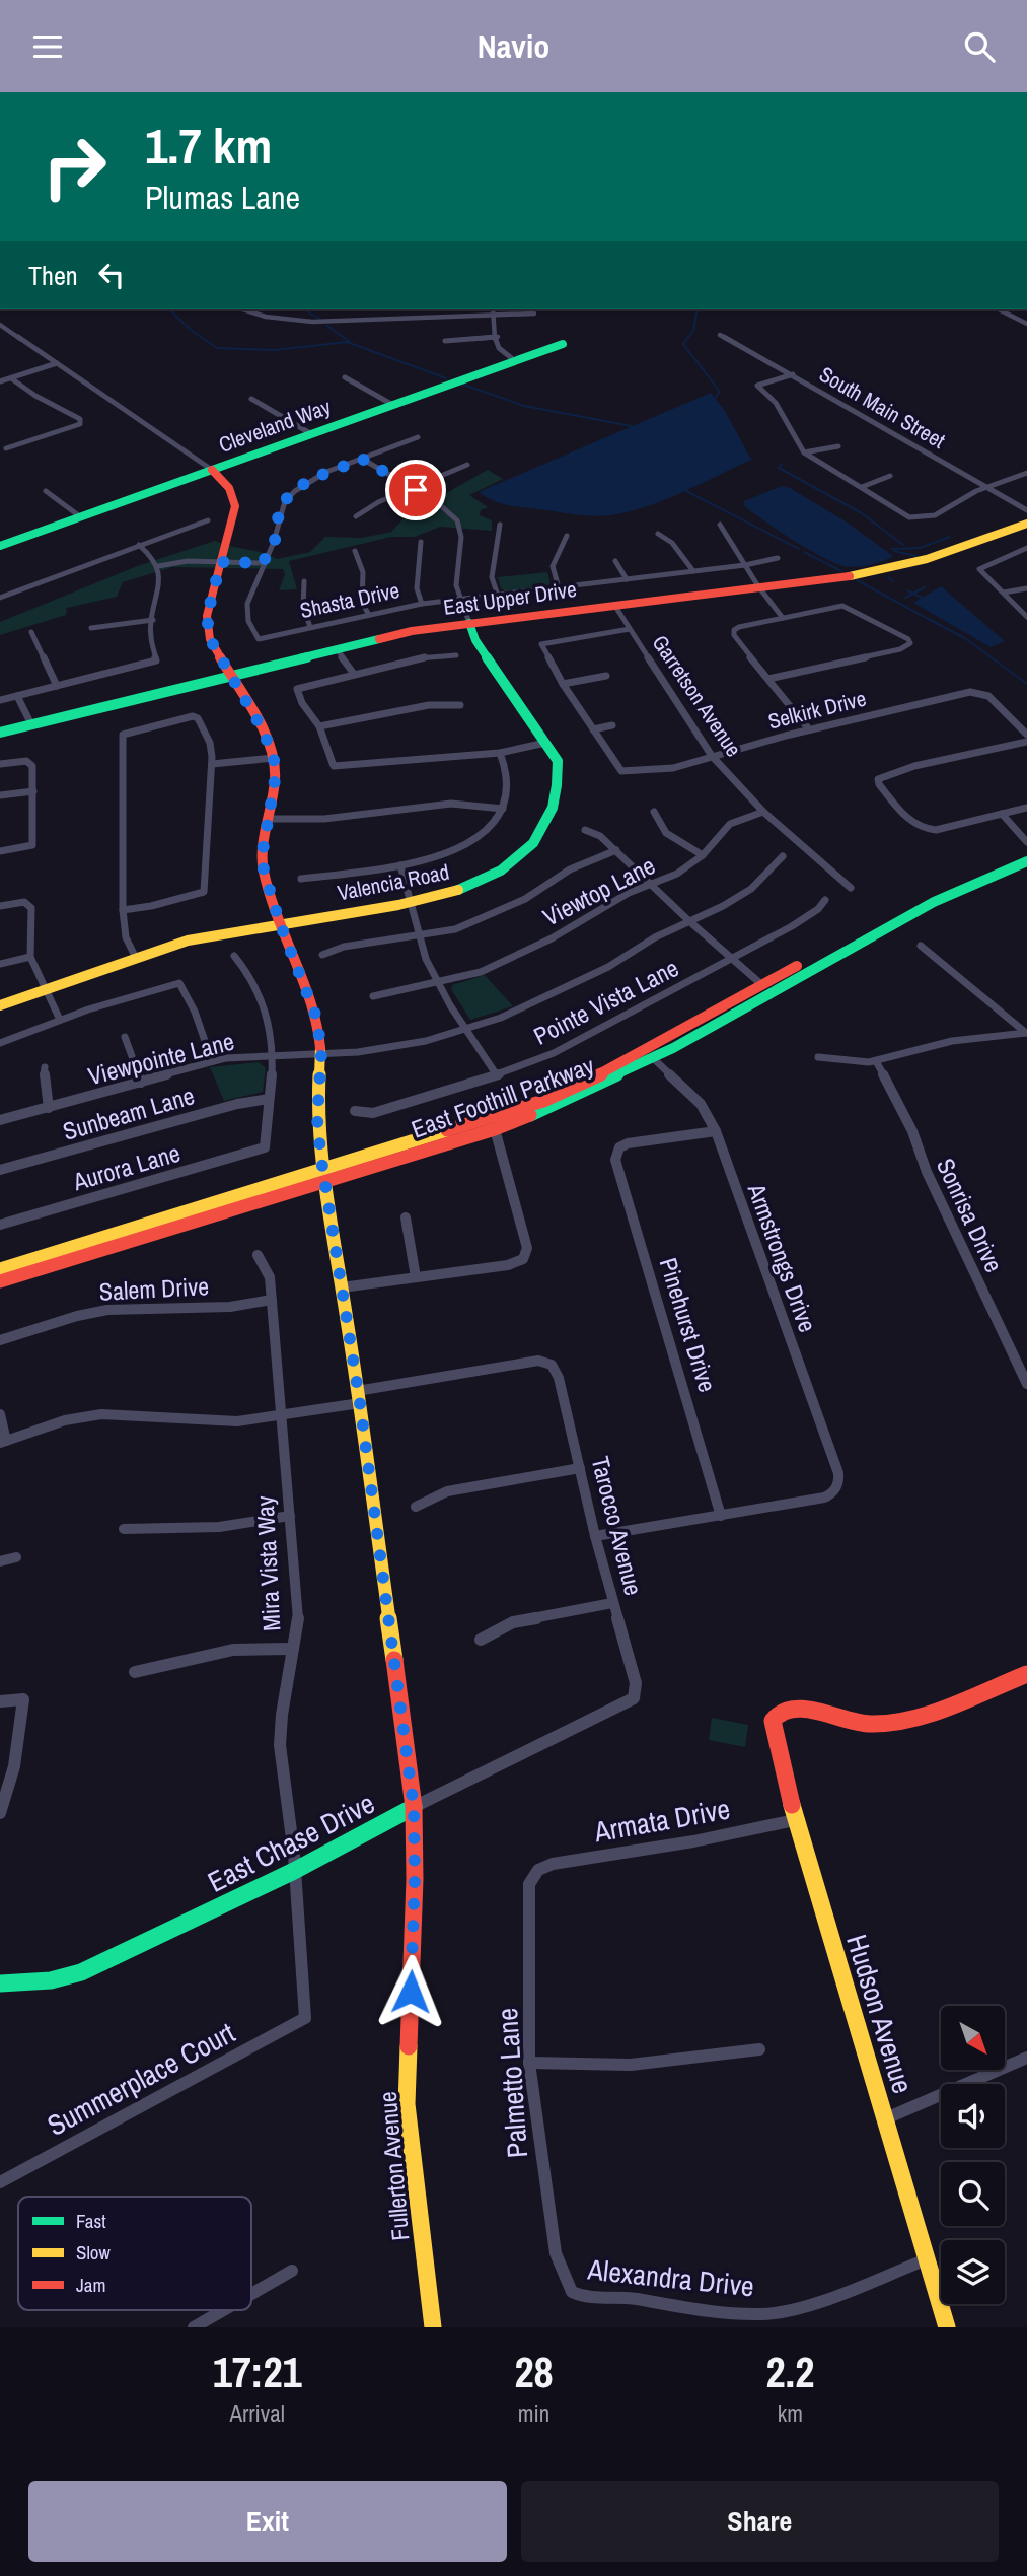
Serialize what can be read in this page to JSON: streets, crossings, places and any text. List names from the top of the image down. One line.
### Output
{"streets":{"main road":["Cleveland Way","East Upper Drive","Valencia Road","East Foothill Parkway","East Chase Drive","Hudson Avenue","Fullerton Avenue"],"street":["South Main Street","Shasta Drive","Garretson Avenue","Selkirk Drive","Viewtop Lane","Pointe Vista Lane","Viewpointe Lane","Sunbeam Lane","Aurora Lane","Sonrisa Drive","Armstrongs Drive","Salem Drive","Pinehurst Drive","Tarocco Avenue","Mira Vista Way","Armata Drive","Summerplace Court","Palmetto Lane","Alexandra Drive"]},"crossings":[["Cleveland Way","Fullerton Avenue"],["East Upper Drive","Garretson Avenue"],["East Upper Drive","Valencia Road"],["East Upper Drive","Fullerton Avenue"],["Shasta Drive","Valencia Road"],["Garretson Avenue","Selkirk Drive"],["Garretson Avenue","Viewtop Lane"],["Valencia Road","Fullerton Avenue"],["Viewpointe Lane","Fullerton Avenue"],["East Foothill Parkway","Armstrongs Drive"],["East Foothill Parkway","Fullerton Avenue"],["Sunbeam Lane","Aurora Lane"],["Armstrongs Drive","Pinehurst Drive"],["Salem Drive","Mira Vista Way"],["Tarocco Avenue","East Chase Drive"],["Tarocco Avenue","Fullerton Avenue"],["Mira Vista Way","East Chase Drive"],["Mira Vista Way","Summerplace Court"],["Armata Drive","Hudson Avenue"],["Armata Drive","Palmetto Lane"],["East Chase Drive","Fullerton Avenue"],["Hudson Avenue","Alexandra Drive"],["Palmetto Lane","Alexandra Drive"]],"legend":["Fast","Slow","Jam"],"north":"bottom right","page":{"header":"Navio","turn":["1.7 km","Plumas Lane"],"then":"Then","eta":["17:21","Arrival","28","min","2.2","km"],"buttons":["Exit","Share"]}}
